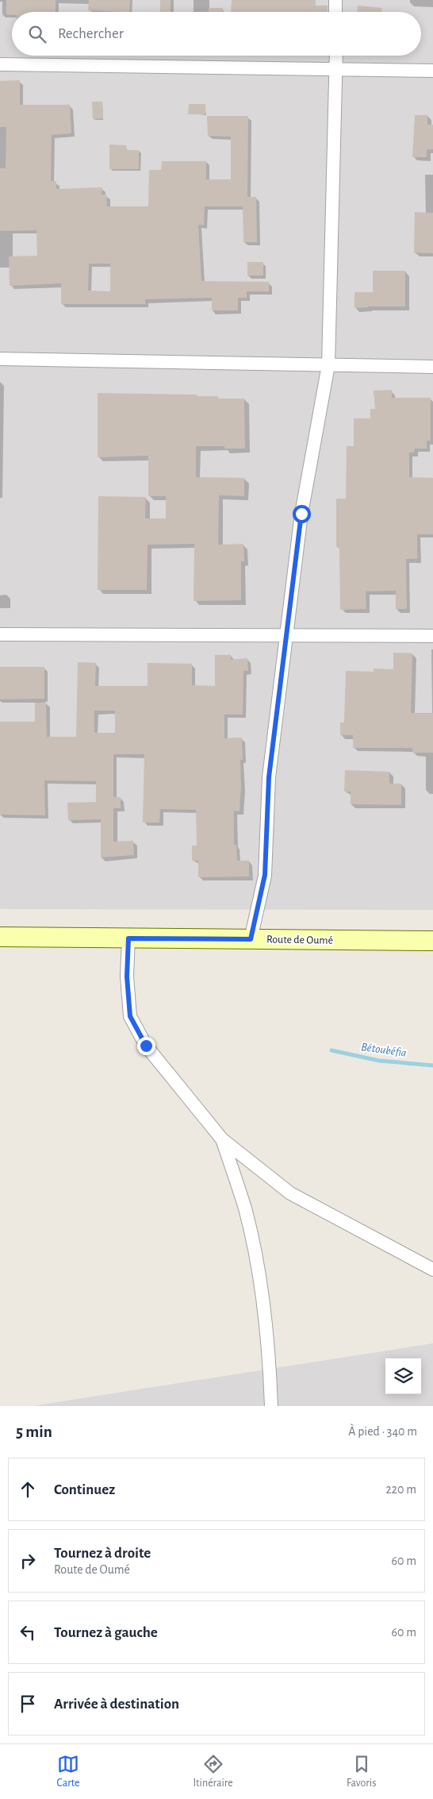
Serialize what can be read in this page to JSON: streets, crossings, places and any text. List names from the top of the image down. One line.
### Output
{"streets":{"street":["Route de Oumé"]},"water":["Bétoubéfia"],"page":{"search":"Rechercher","heading":["5 min","À pied · 340 m"],"list":[["Continuez","220 m"],["Tournez à droite","Route de Oumé","60 m"],["Tournez à gauche","60 m"],"Arrivée à destination"],"nav":["Carte","Itinéraire","Favoris"]}}
